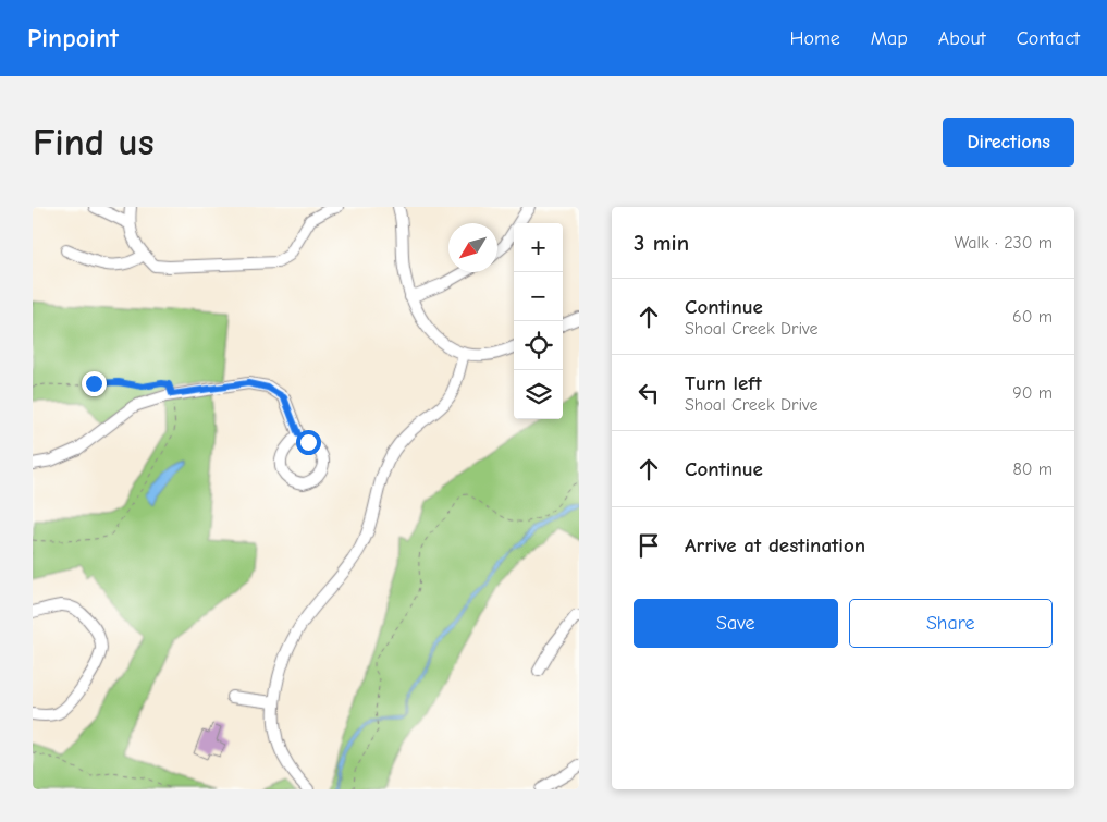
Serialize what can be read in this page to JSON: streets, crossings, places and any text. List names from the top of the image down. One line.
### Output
{"north":"bottom left","page":{"header":"Pinpoint","nav":["Home","Map","About","Contact"],"buttons":["Directions",["Save","Share"]],"title":"Find us","heading":["3 min","Walk · 230 m"],"map_buttons":["+","−"],"list":[["Continue","Shoal Creek Drive","60 m"],["Turn left","Shoal Creek Drive","90 m"],["Continue","80 m"],"Arrive at destination"]}}
